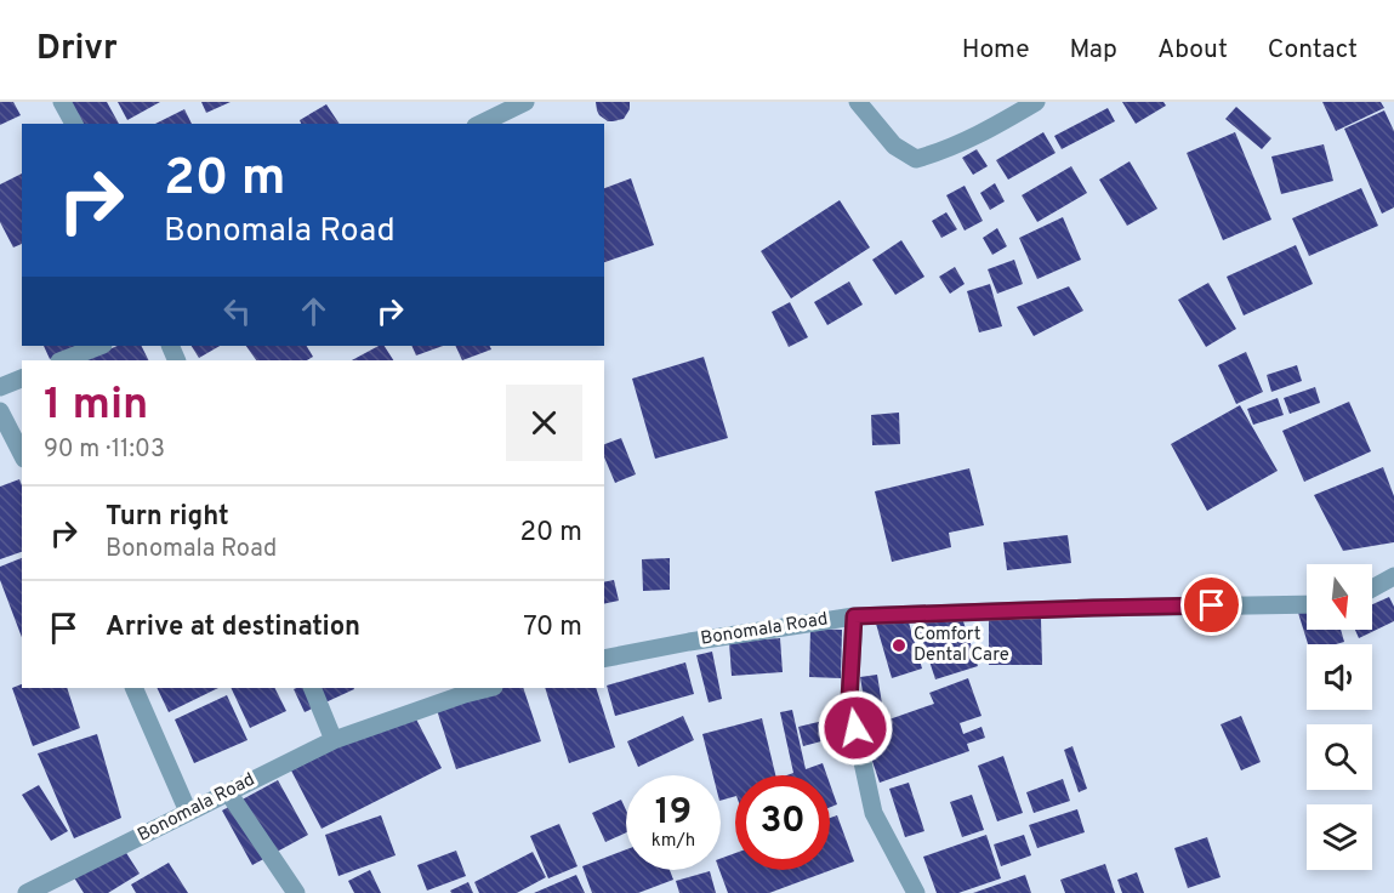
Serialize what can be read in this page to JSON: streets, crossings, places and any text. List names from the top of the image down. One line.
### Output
{"streets":{"street":["Bonomala Road"]},"places":["Comfort Dental Care"],"north":"bottom","page":{"header":"Drivr","nav":["Home","Map","About","Contact"],"turn":["20 m","Bonomala Road"],"heading":["1 min","90 m · 11:03"],"list":[{"name":"Turn right","note":"Bonomala Road","value":"20 m"},{"name":"Arrive at destination","value":"70 m"}],"speed":"19 km/h","limit":"30"}}
